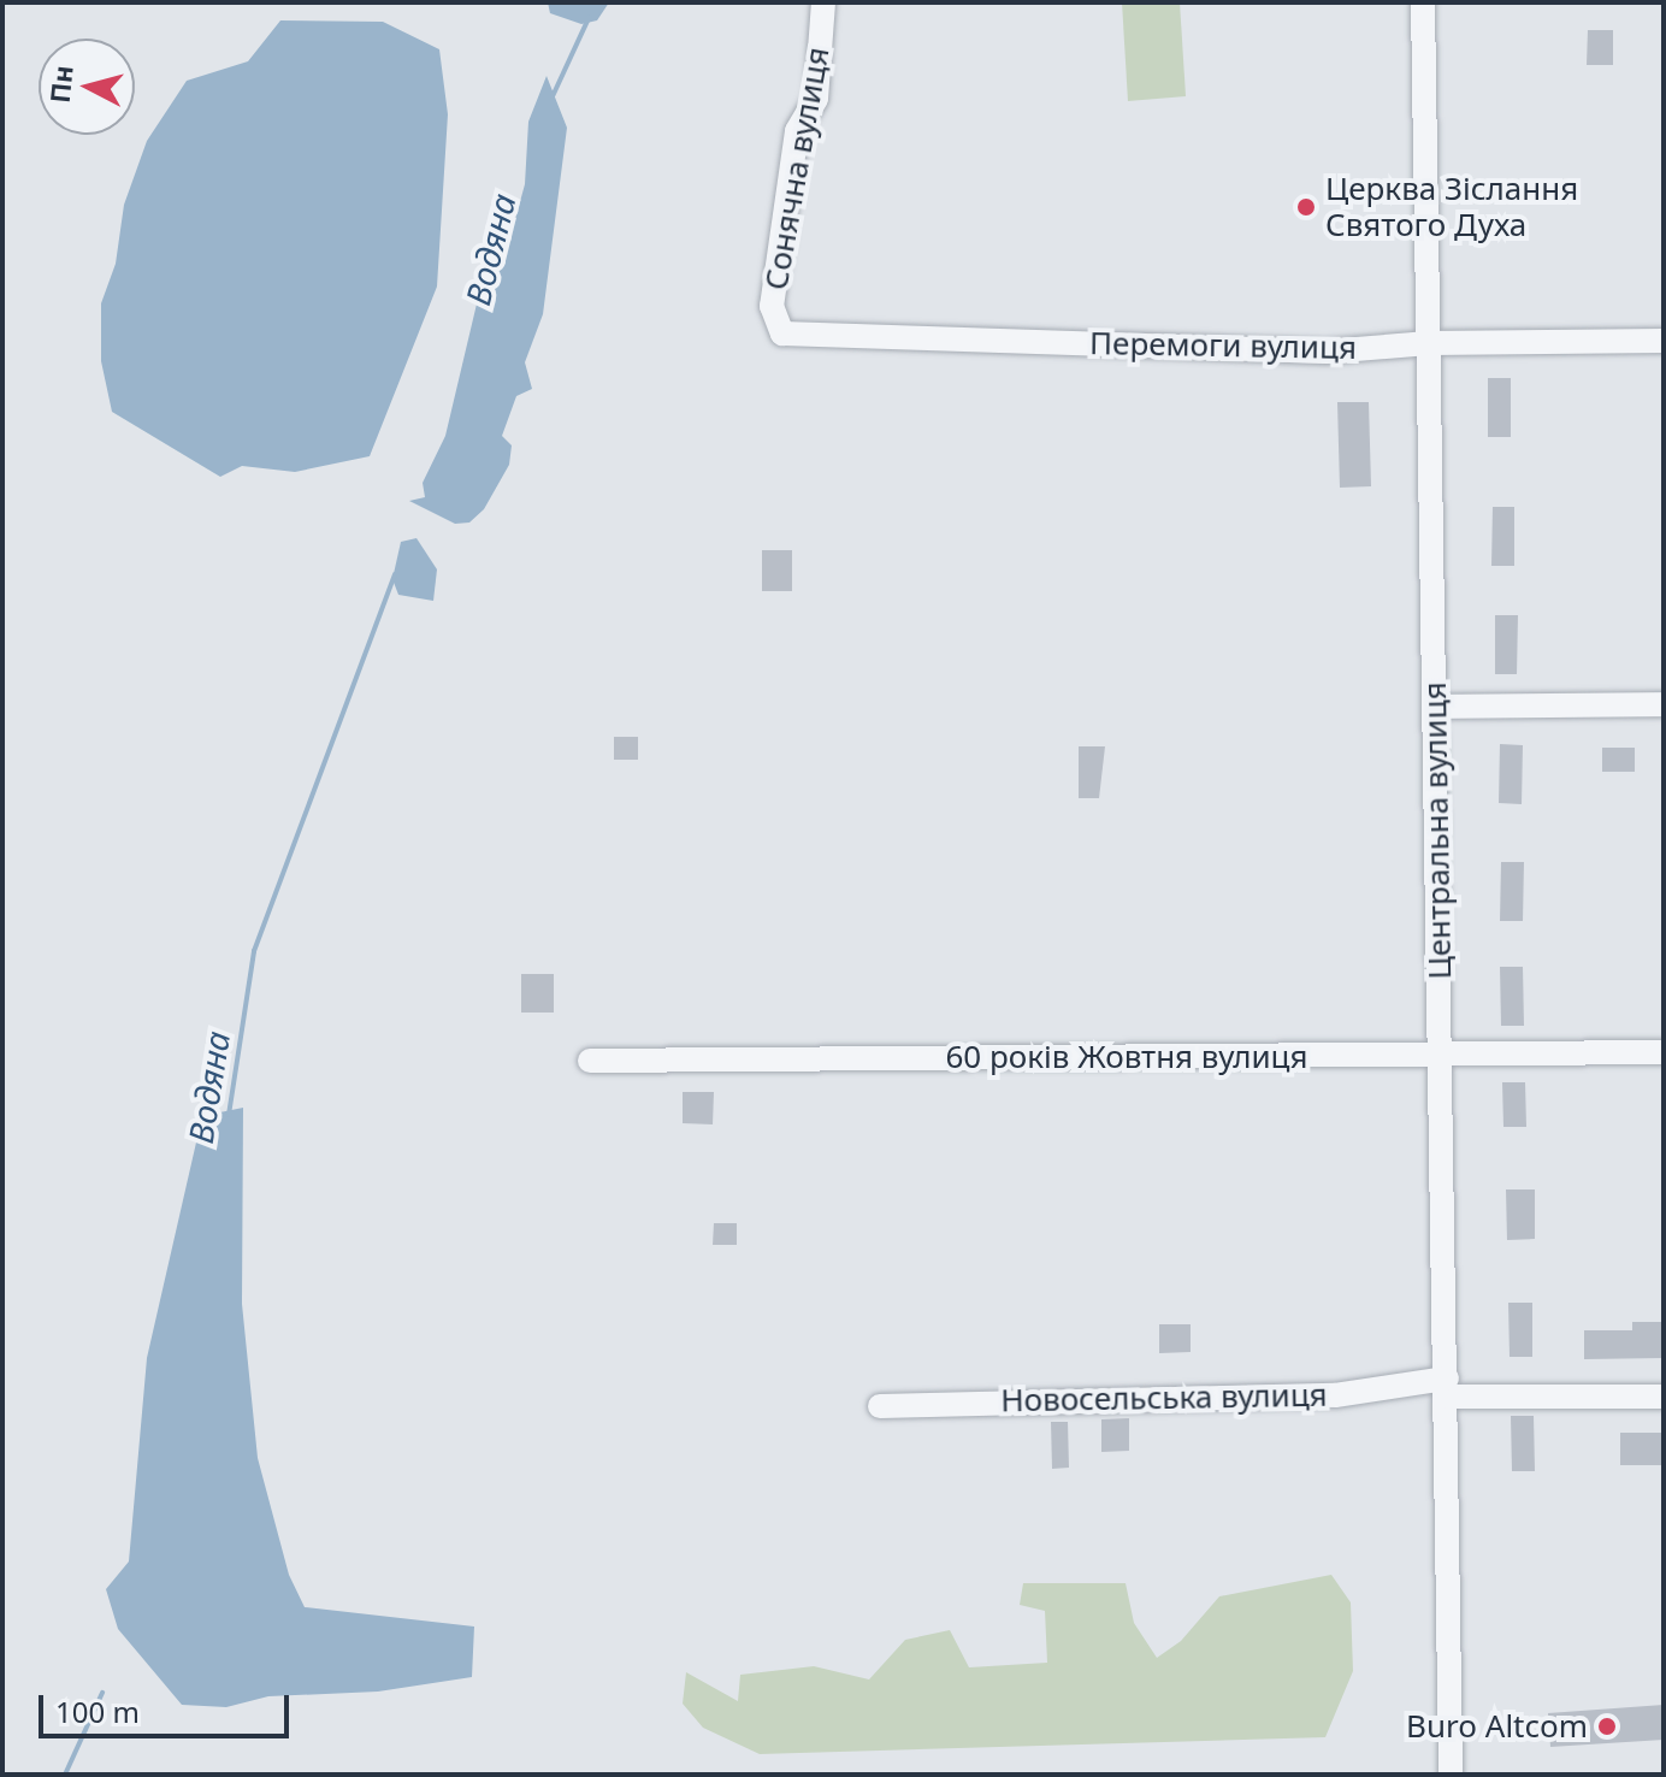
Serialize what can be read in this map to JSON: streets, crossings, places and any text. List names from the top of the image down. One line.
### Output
{"streets":{"street":["Сонячна вулиця","Перемоги вулиця","Центральна вулиця","60 років Жовтня вулиця","Новосельська вулиця"]},"crossings":[["Сонячна вулиця","Перемоги вулиця"],["Перемоги вулиця","Центральна вулиця"],["Центральна вулиця","60 років Жовтня вулиця"],["Центральна вулиця","Новосельська вулиця"]],"water":["Водяна"],"places":["Церква Зіслання Святого Духа","Buro Altcom"],"scale_bar":"100 m","north":"left"}
